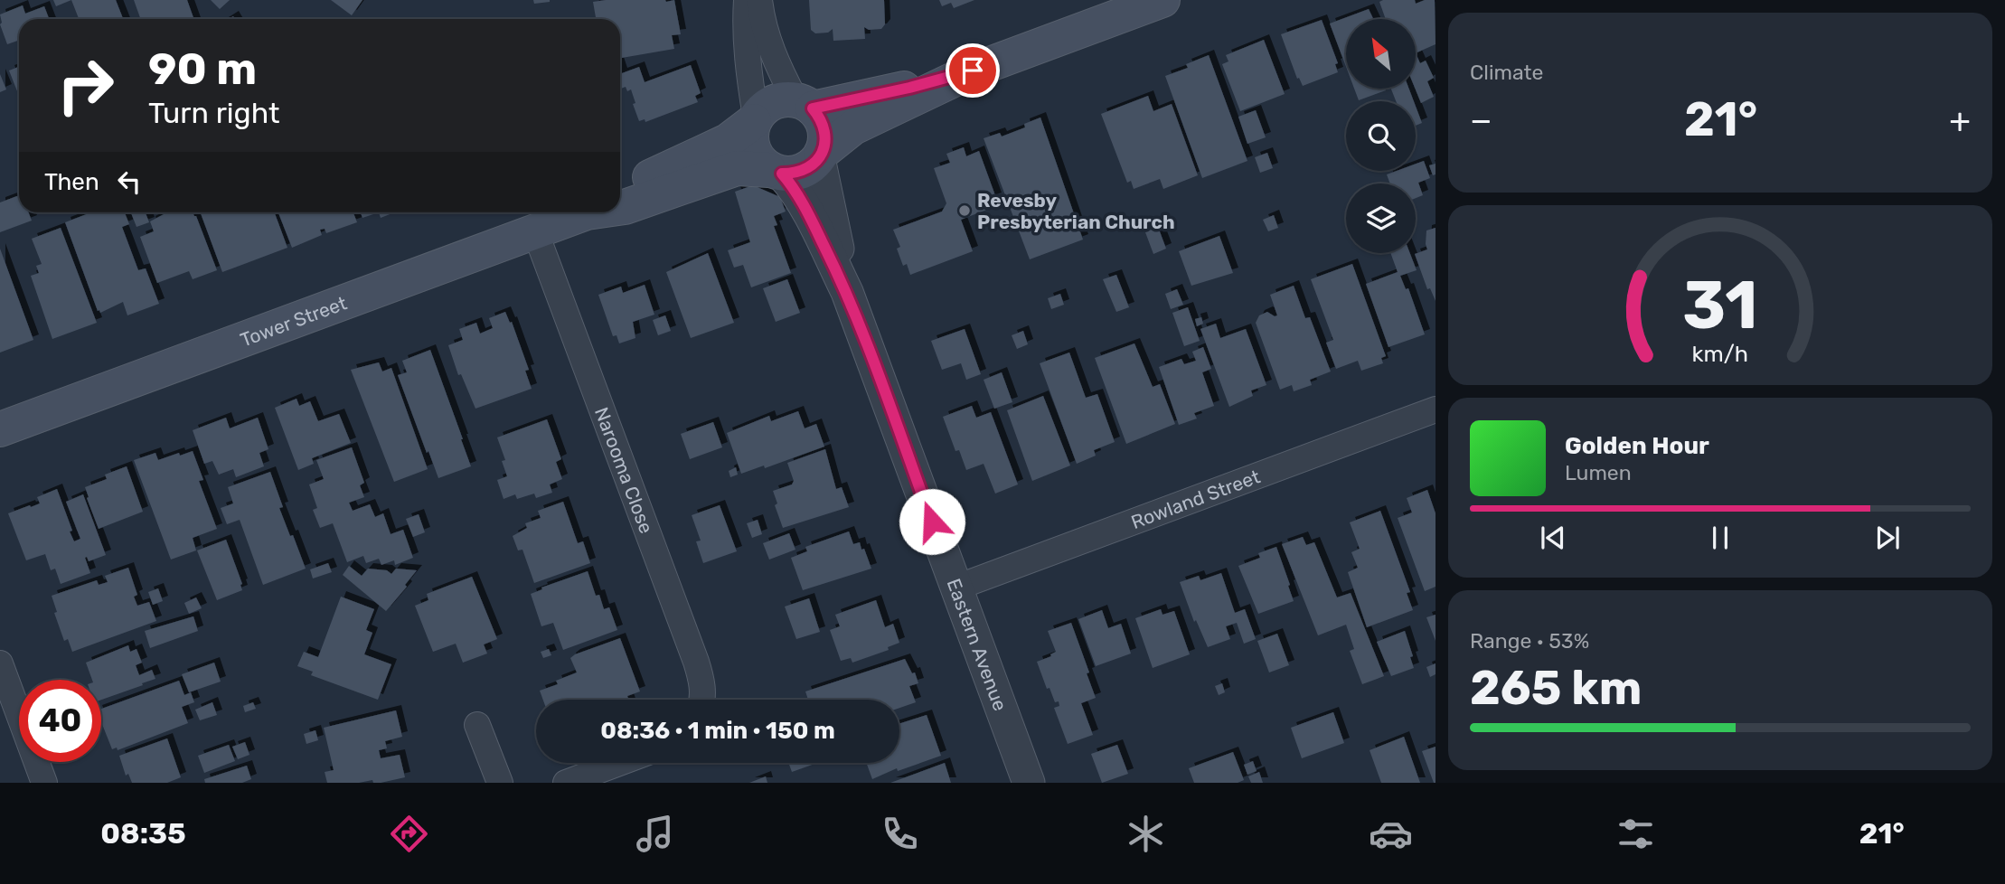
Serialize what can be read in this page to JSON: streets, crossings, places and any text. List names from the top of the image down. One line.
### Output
{"streets":{"main road":["Tower Street"],"street":["Narooma Close","Rowland Street","Eastern Avenue"]},"crossings":[["Tower Street","Narooma Close"],["Tower Street","Eastern Avenue"],["Rowland Street","Eastern Avenue"]],"places":["Revesby Presbyterian Church"],"north":"top left","page":{"tile":["Climate",["Range · 53%","265 km"]],"turn":["90 m","Turn right"],"heat":["−","21°","+"],"then":"Then","song":["Golden Hour","Lumen"],"limit":"40","trip":"08:36 · 1 min · 150 m","tabs":["08:35","21°"],"gauge":["31","km/h"]}}
